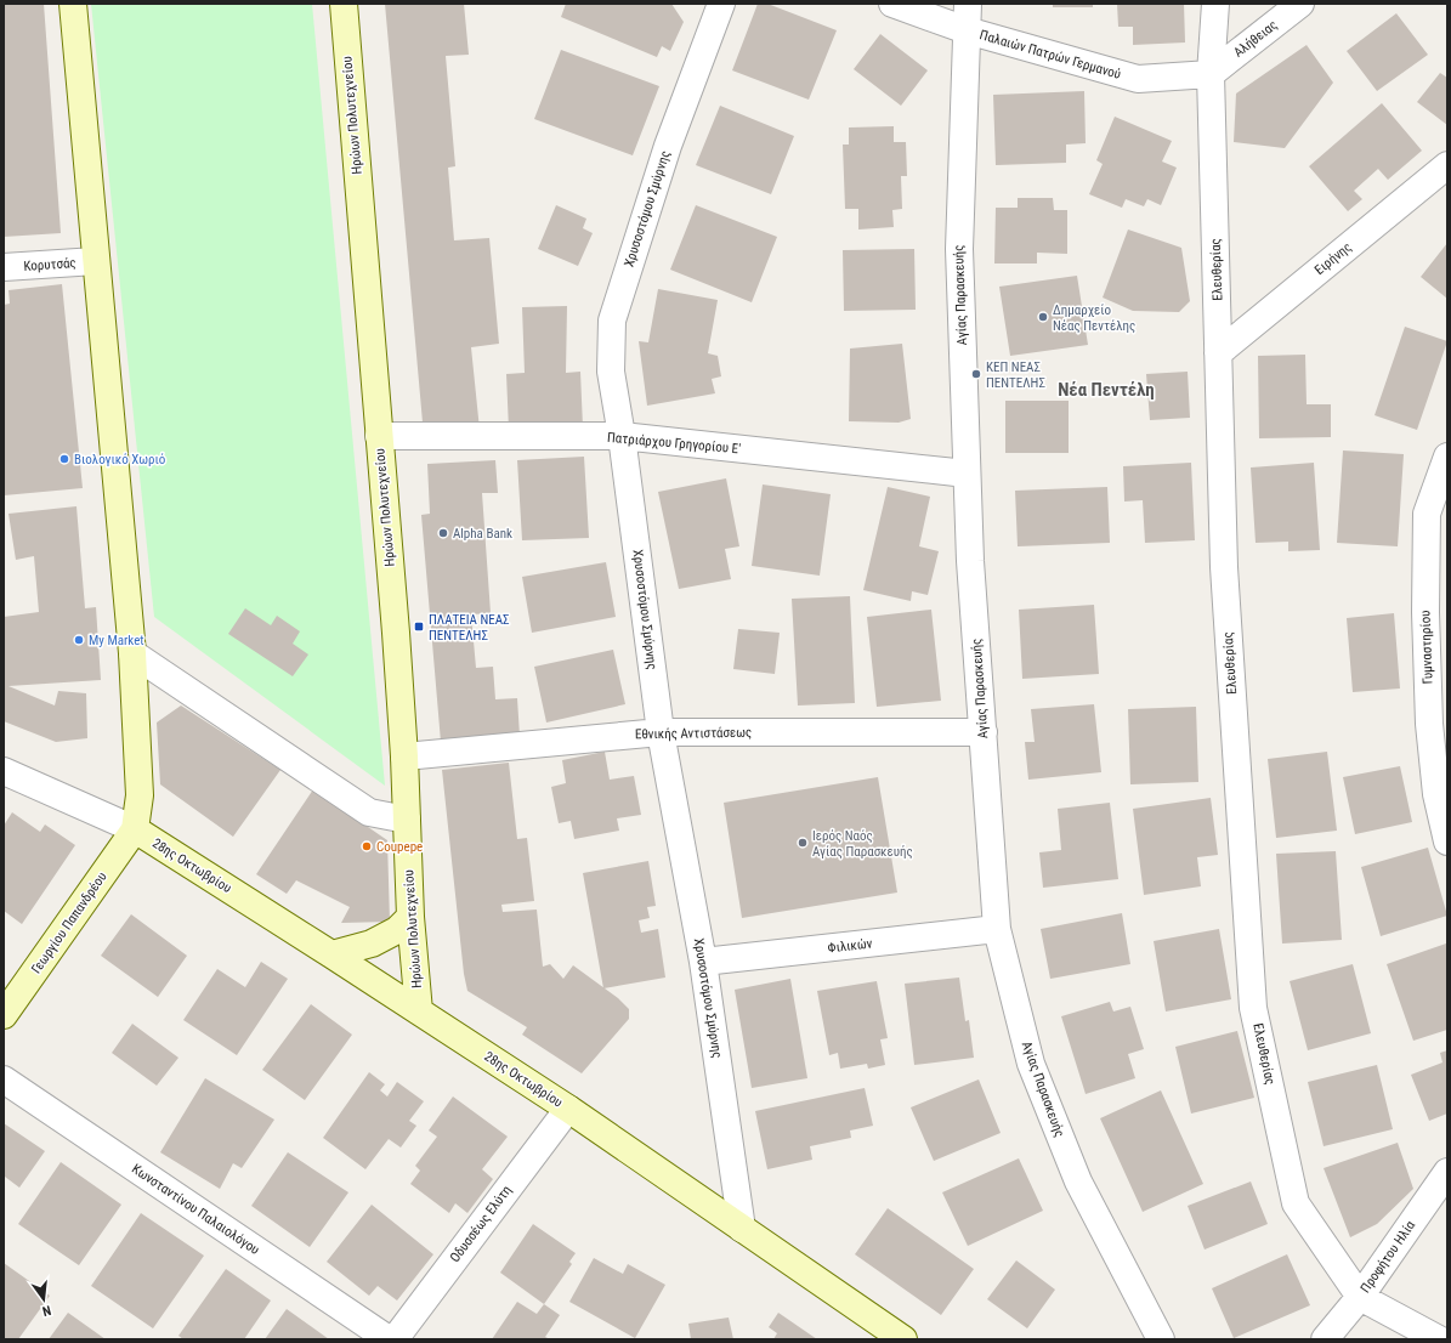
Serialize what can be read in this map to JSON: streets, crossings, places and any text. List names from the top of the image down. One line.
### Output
{"streets":{"main road":["Ηρώων Πολυτεχνείου","28ης Οκτωβρίου","Γεωργίου Παπανδρέου"],"street":["Αλήθειας","Παλαιών Πατρών Γερμανού","Χρυσοστόμου Σμύρνης","Ειρήνης","Κορυτσάς","Ελευθερίας","Αγίας Παρασκευής","Πατριάρχου Γρηγορίου Ε'","Γυμναστηρίου","Εθνικής Αντιστάσεως","Φιλικών","Κωνσταντίνου Παλαιολόγου","Οδυσσέως Ελύτη","Προφήτου Ηλία"]},"crossings":[["Αλήθειας","Παλαιών Πατρών Γερμανού"],["Αλήθειας","Ελευθερίας"],["Παλαιών Πατρών Γερμανού","Ελευθερίας"],["Παλαιών Πατρών Γερμανού","Αγίας Παρασκευής"],["Ηρώων Πολυτεχνείου","Πατριάρχου Γρηγορίου Ε'"],["Ηρώων Πολυτεχνείου","Εθνικής Αντιστάσεως"],["Ηρώων Πολυτεχνείου","28ης Οκτωβρίου"],["Χρυσοστόμου Σμύρνης","Πατριάρχου Γρηγορίου Ε'"],["Χρυσοστόμου Σμύρνης","Εθνικής Αντιστάσεως"],["Χρυσοστόμου Σμύρνης","28ης Οκτωβρίου"],["Χρυσοστόμου Σμύρνης","Φιλικών"],["Ειρήνης","Ελευθερίας"],["Ελευθερίας","Προφήτου Ηλία"],["Αγίας Παρασκευής","Πατριάρχου Γρηγορίου Ε'"],["Αγίας Παρασκευής","Εθνικής Αντιστάσεως"],["Αγίας Παρασκευής","Φιλικών"],["28ης Οκτωβρίου","Γεωργίου Παπανδρέου"],["28ης Οκτωβρίου","Οδυσσέως Ελύτη"]],"districts":["Νέα Πεντέλη"],"places":{"other":["Δημαρχείο Νέας Πεντέλης","ΚΕΠ ΝΕΑΣ ΠΕΝΤΕΛΗΣ","Βιολογικό Χωριό","Alpha Bank","My Market","Ιερός Ναός Αγίας Παρασκευής","Coupepe"],"transit":["ΠΛΑΤΕΙΑ ΝΕΑΣ ΠΕΝΤΕΛΗΣ"]},"north":"bottom"}
